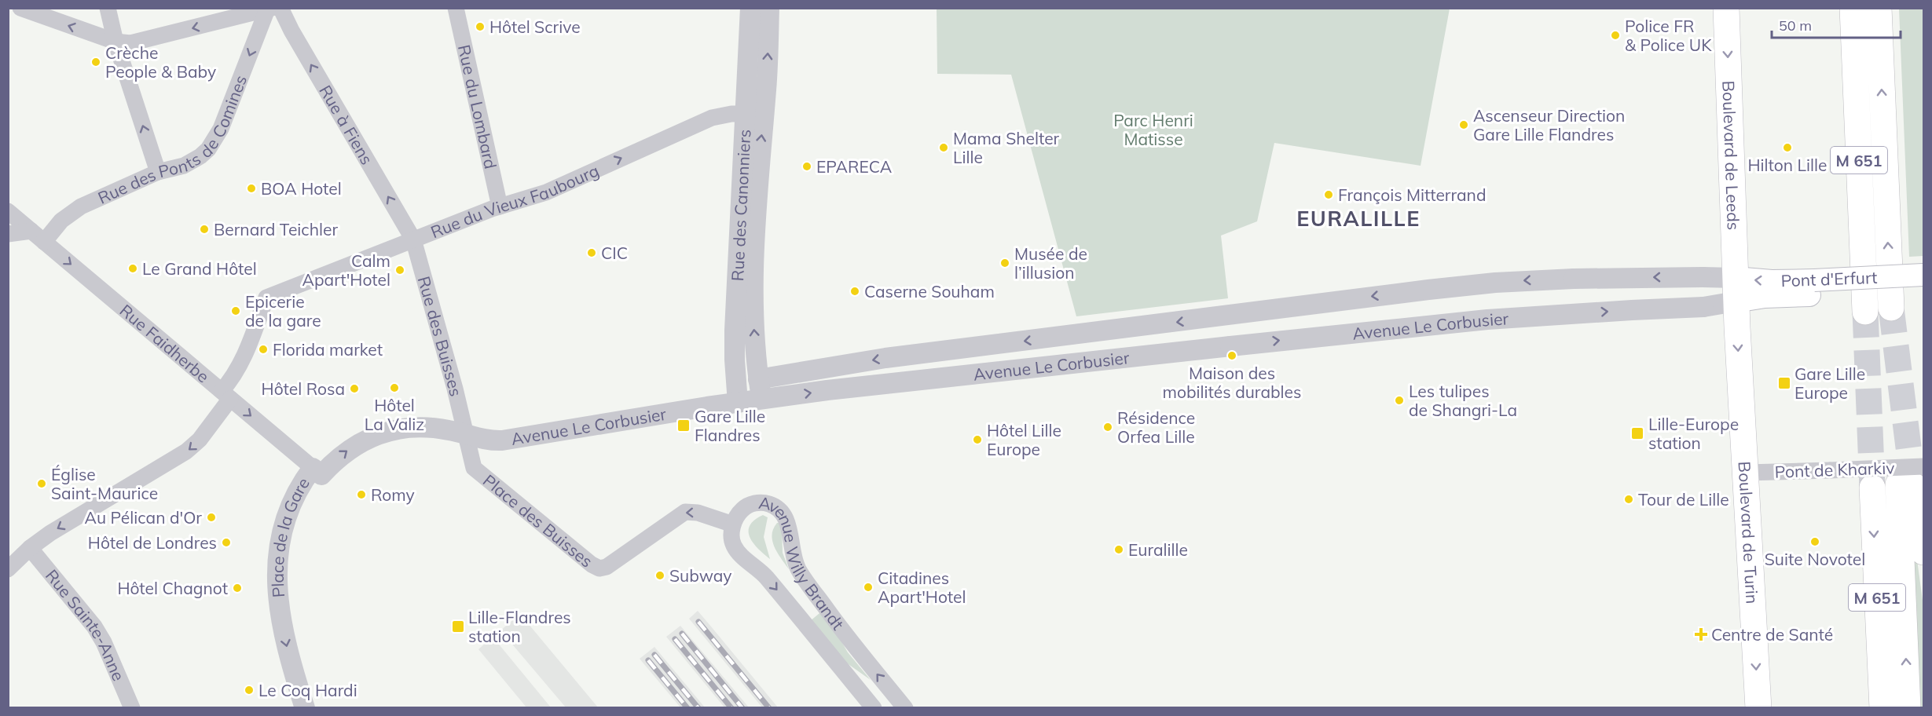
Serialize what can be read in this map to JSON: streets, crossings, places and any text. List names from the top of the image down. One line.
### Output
{"streets":{"main road":["Boulevard de Leeds","M 651","Pont d'Erfurt","Boulevard de Turin"],"street":["Rue du Lombard","Rue à Fiens","Rue des Ponts de Comines","Rue du Vieux Faubourg","Rue des Canonniers","Avenue Le Corbusier","Rue des Buisses","Rue Faidherbe","Pont de Kharkiv","Place des Buisses","Place de la Gare","Avenue Willy Brandt","Rue Sainte-Anne"]},"crossings":[["Rue du Lombard","Rue du Vieux Faubourg"],["Rue à Fiens","Rue des Ponts de Comines"],["Rue à Fiens","Rue du Vieux Faubourg"],["Rue à Fiens","Rue des Buisses"],["Rue des Ponts de Comines","Rue Faidherbe"],["Boulevard de Leeds","Pont d'Erfurt"],["Boulevard de Leeds","Avenue Le Corbusier"],["Boulevard de Leeds","Boulevard de Turin"],["M 651","Pont de Kharkiv"],["Rue du Vieux Faubourg","Rue des Canonniers"],["Rue du Vieux Faubourg","Rue des Buisses"],["Rue du Vieux Faubourg","Rue Faidherbe"],["Rue des Canonniers","Avenue Le Corbusier"],["Pont d'Erfurt","Avenue Le Corbusier"],["Pont d'Erfurt","Boulevard de Turin"],["Avenue Le Corbusier","Rue des Buisses"],["Avenue Le Corbusier","Place des Buisses"],["Avenue Le Corbusier","Boulevard de Turin"],["Avenue Le Corbusier","Place de la Gare"],["Rue des Buisses","Place des Buisses"],["Rue Faidherbe","Place de la Gare"],["Pont de Kharkiv","Boulevard de Turin"],["Place des Buisses","Avenue Willy Brandt"]],"one_way":["Rue à Fiens","Rue des Ponts de Comines","Rue du Vieux Faubourg","Rue Faidherbe","Place des Buisses"],"districts":["EURALILLE"],"parks":["Parc Henri Matisse"],"places":{"other":["Hôtel Scrive","Police FR & Police UK","Crèche People & Baby","Ascenseur Direction Gare Lille Flandres","Mama Shelter Lille","Hilton Lille","EPARECA","BOA Hotel","François Mitterrand","Bernard Teichler","CIC","Musée de l’illusion","Le Grand Hôtel","Calm Apart'Hotel","Caserne Souham","Epicerie de la gare","Florida market","Maison des mobilités durables","Hôtel La Valiz","Hôtel Rosa","Les tulipes de Shangri-La","Résidence Orfea Lille","Hôtel Lille Europe","Église Saint-Maurice","Romy","Tour de Lille","Au Pélican d'Or","Suite Novotel","Hôtel de Londres","Euralille","Subway","Citadines Apart'Hotel","Hôtel Chagnot","Le Coq Hardi"],"transit":["Gare Lille Europe","Gare Lille Flandres","Lille-Europe station","Lille-Flandres station"],"health":["Centre de Santé"]},"scale_bar":"50 m"}
